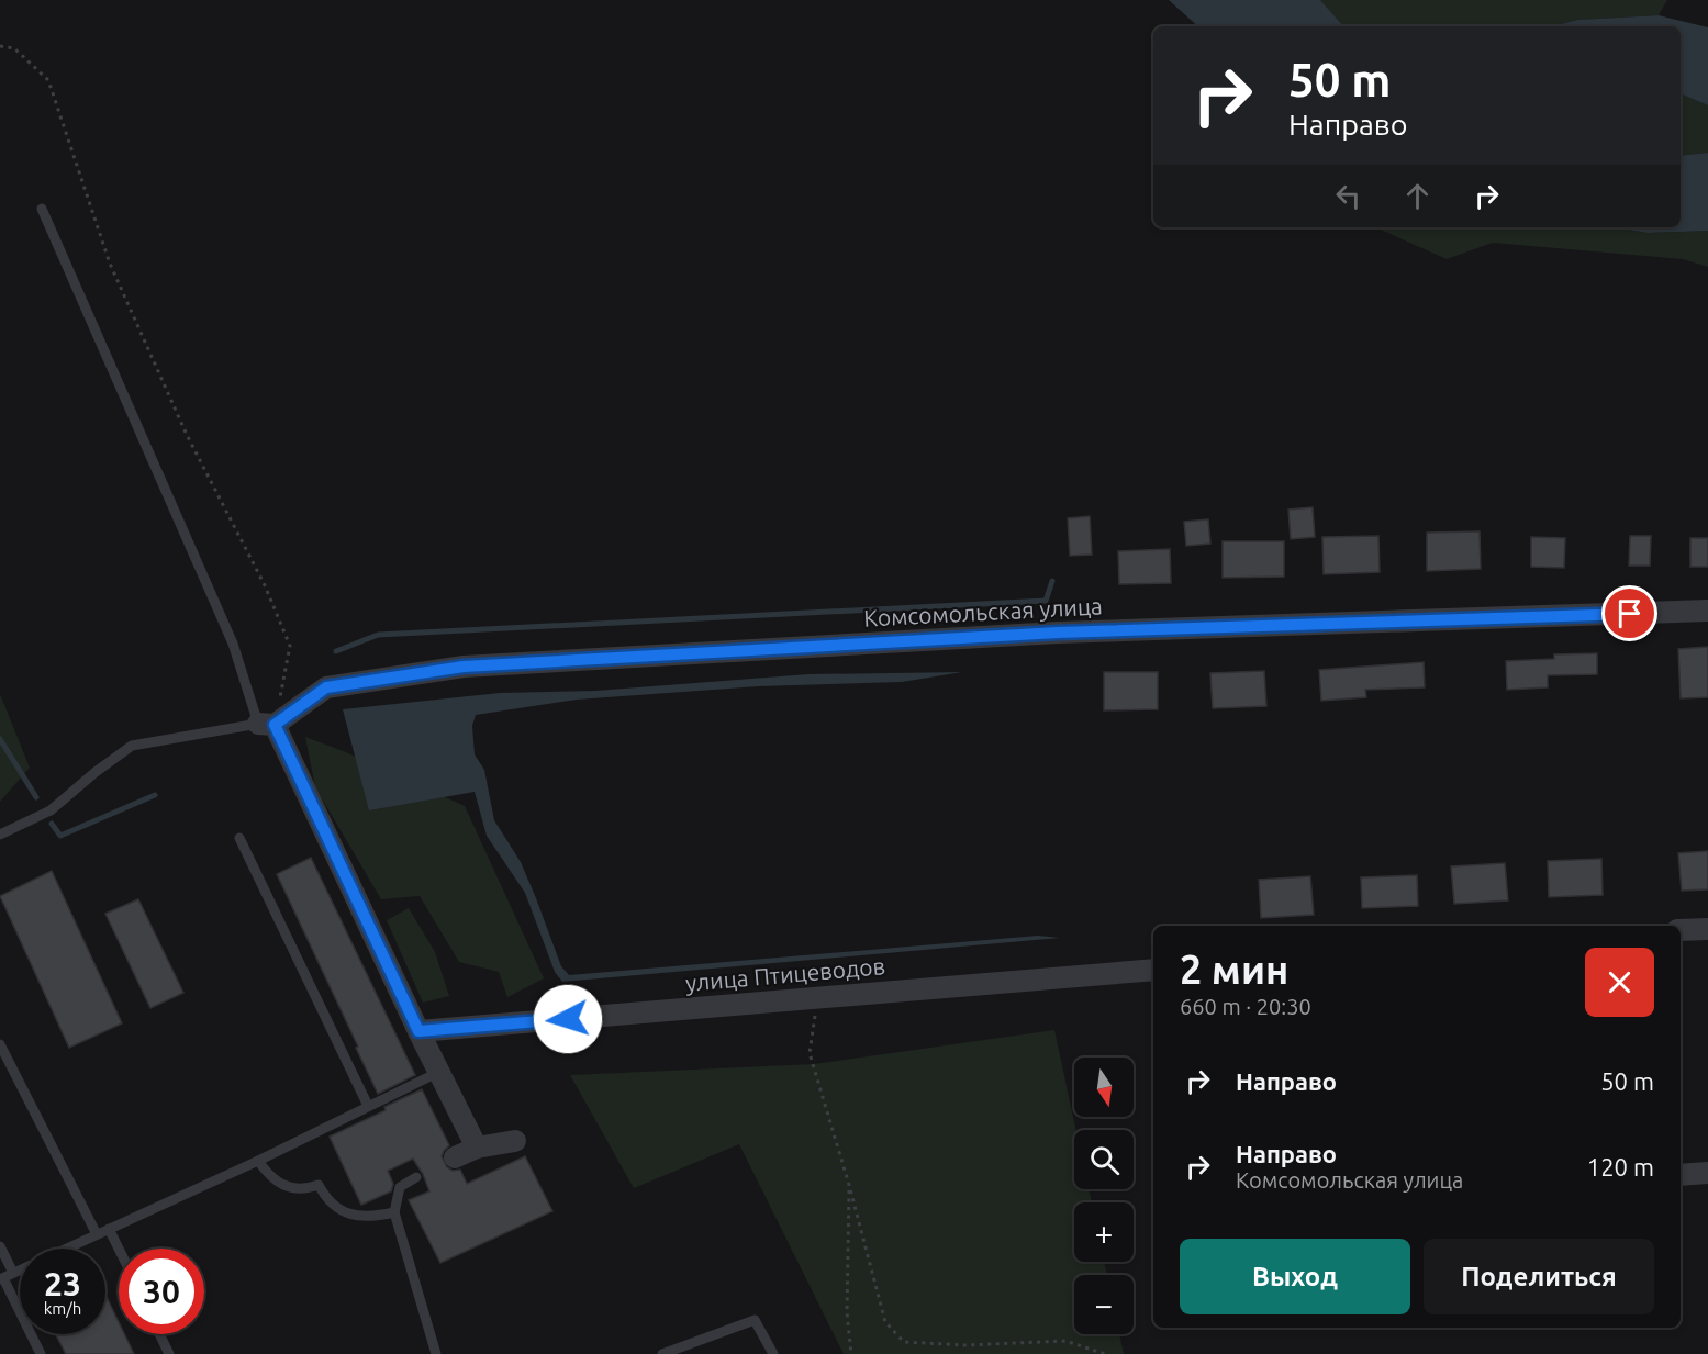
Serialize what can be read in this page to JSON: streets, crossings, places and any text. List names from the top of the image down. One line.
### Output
{"streets":{"street":["Комсомольская улица","улица Птицеводов"]},"north":"bottom","page":{"turn":["50 m","Направо"],"heading":["2 мин","660 m · 20:30"],"list":[{"name":"Направо","value":"50 m"},{"name":"Направо","note":"Комсомольская улица","value":"120 m"}],"map_buttons":["+","−"],"buttons":["Выход","Поделиться"],"speed":"23 km/h","limit":"30"}}
